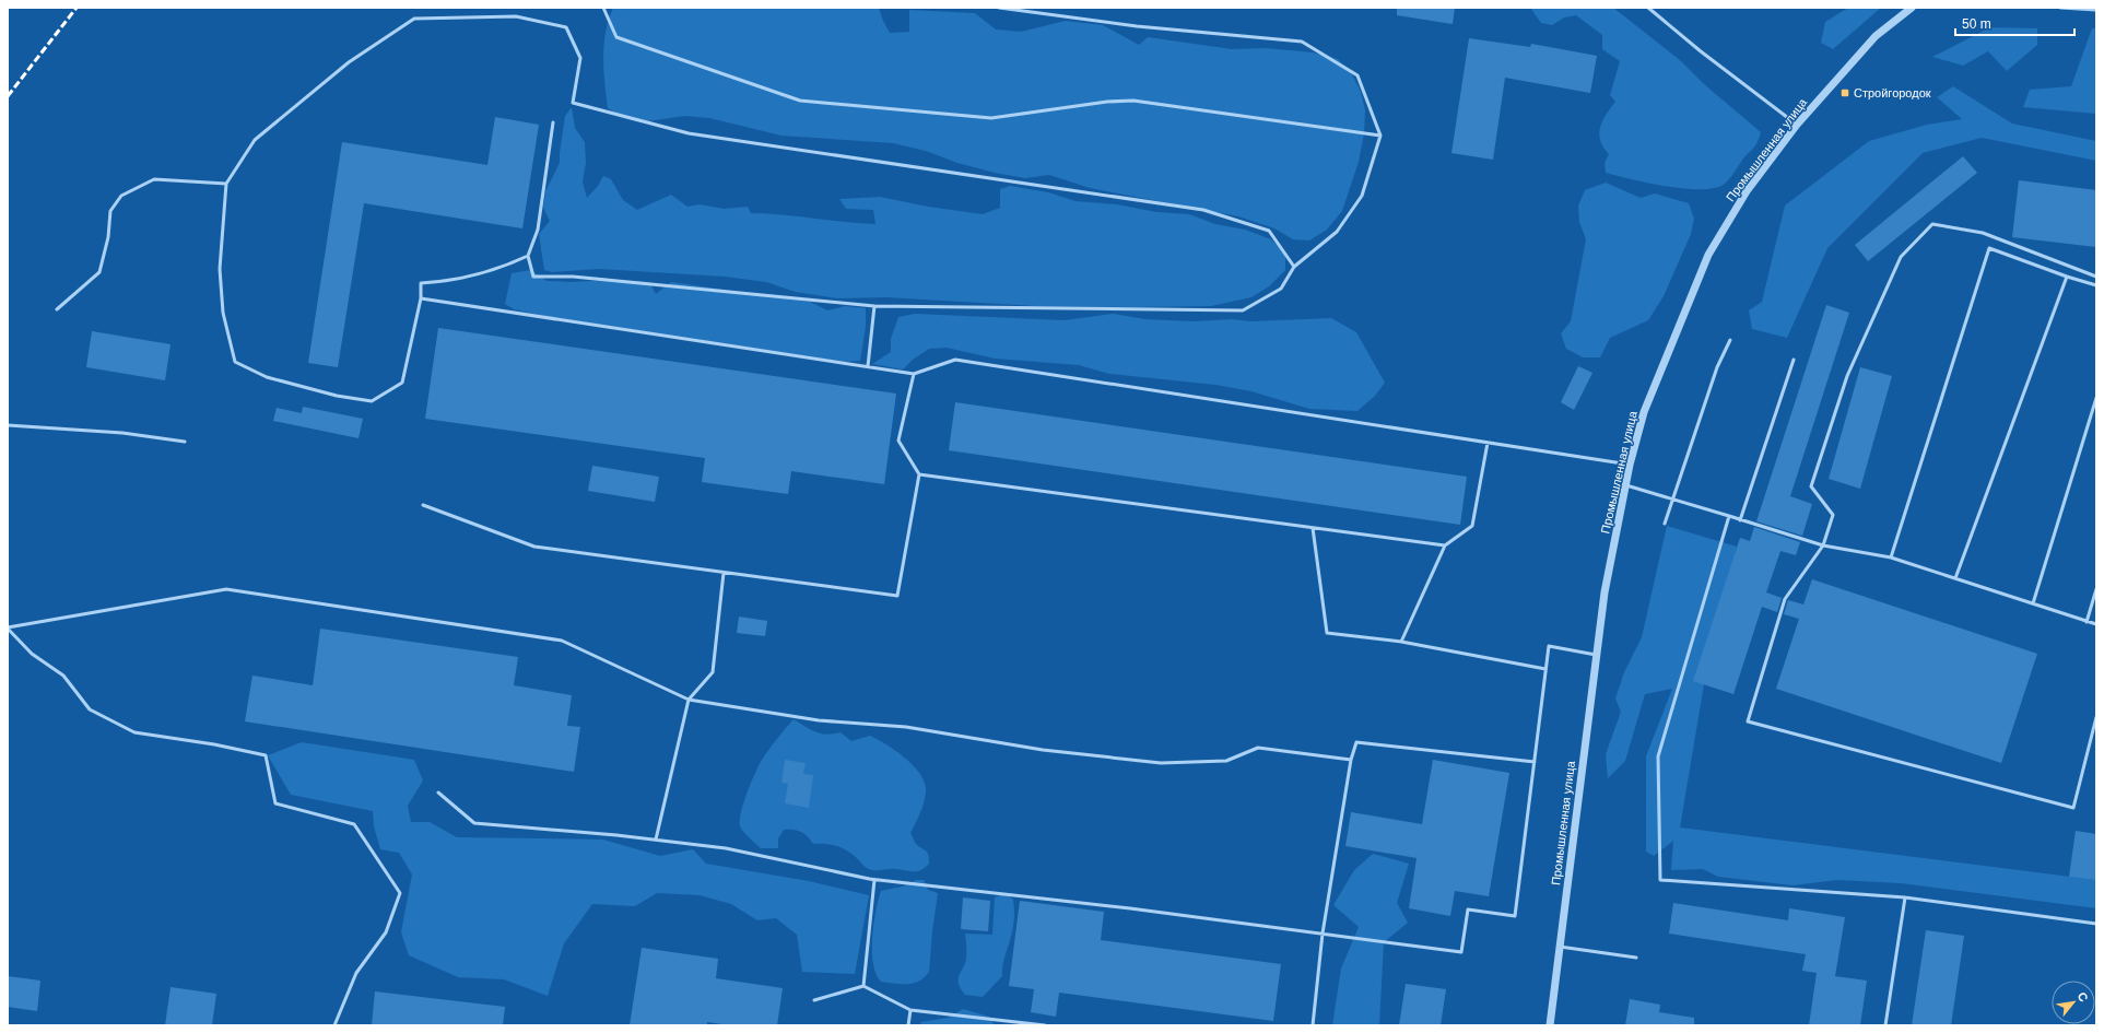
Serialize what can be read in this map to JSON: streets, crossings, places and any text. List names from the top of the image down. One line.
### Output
{"streets":{"street":["Промышленная улица"]},"places":{"transit":["Стройгородок"]},"scale_bar":"50 m","north":"top right"}
